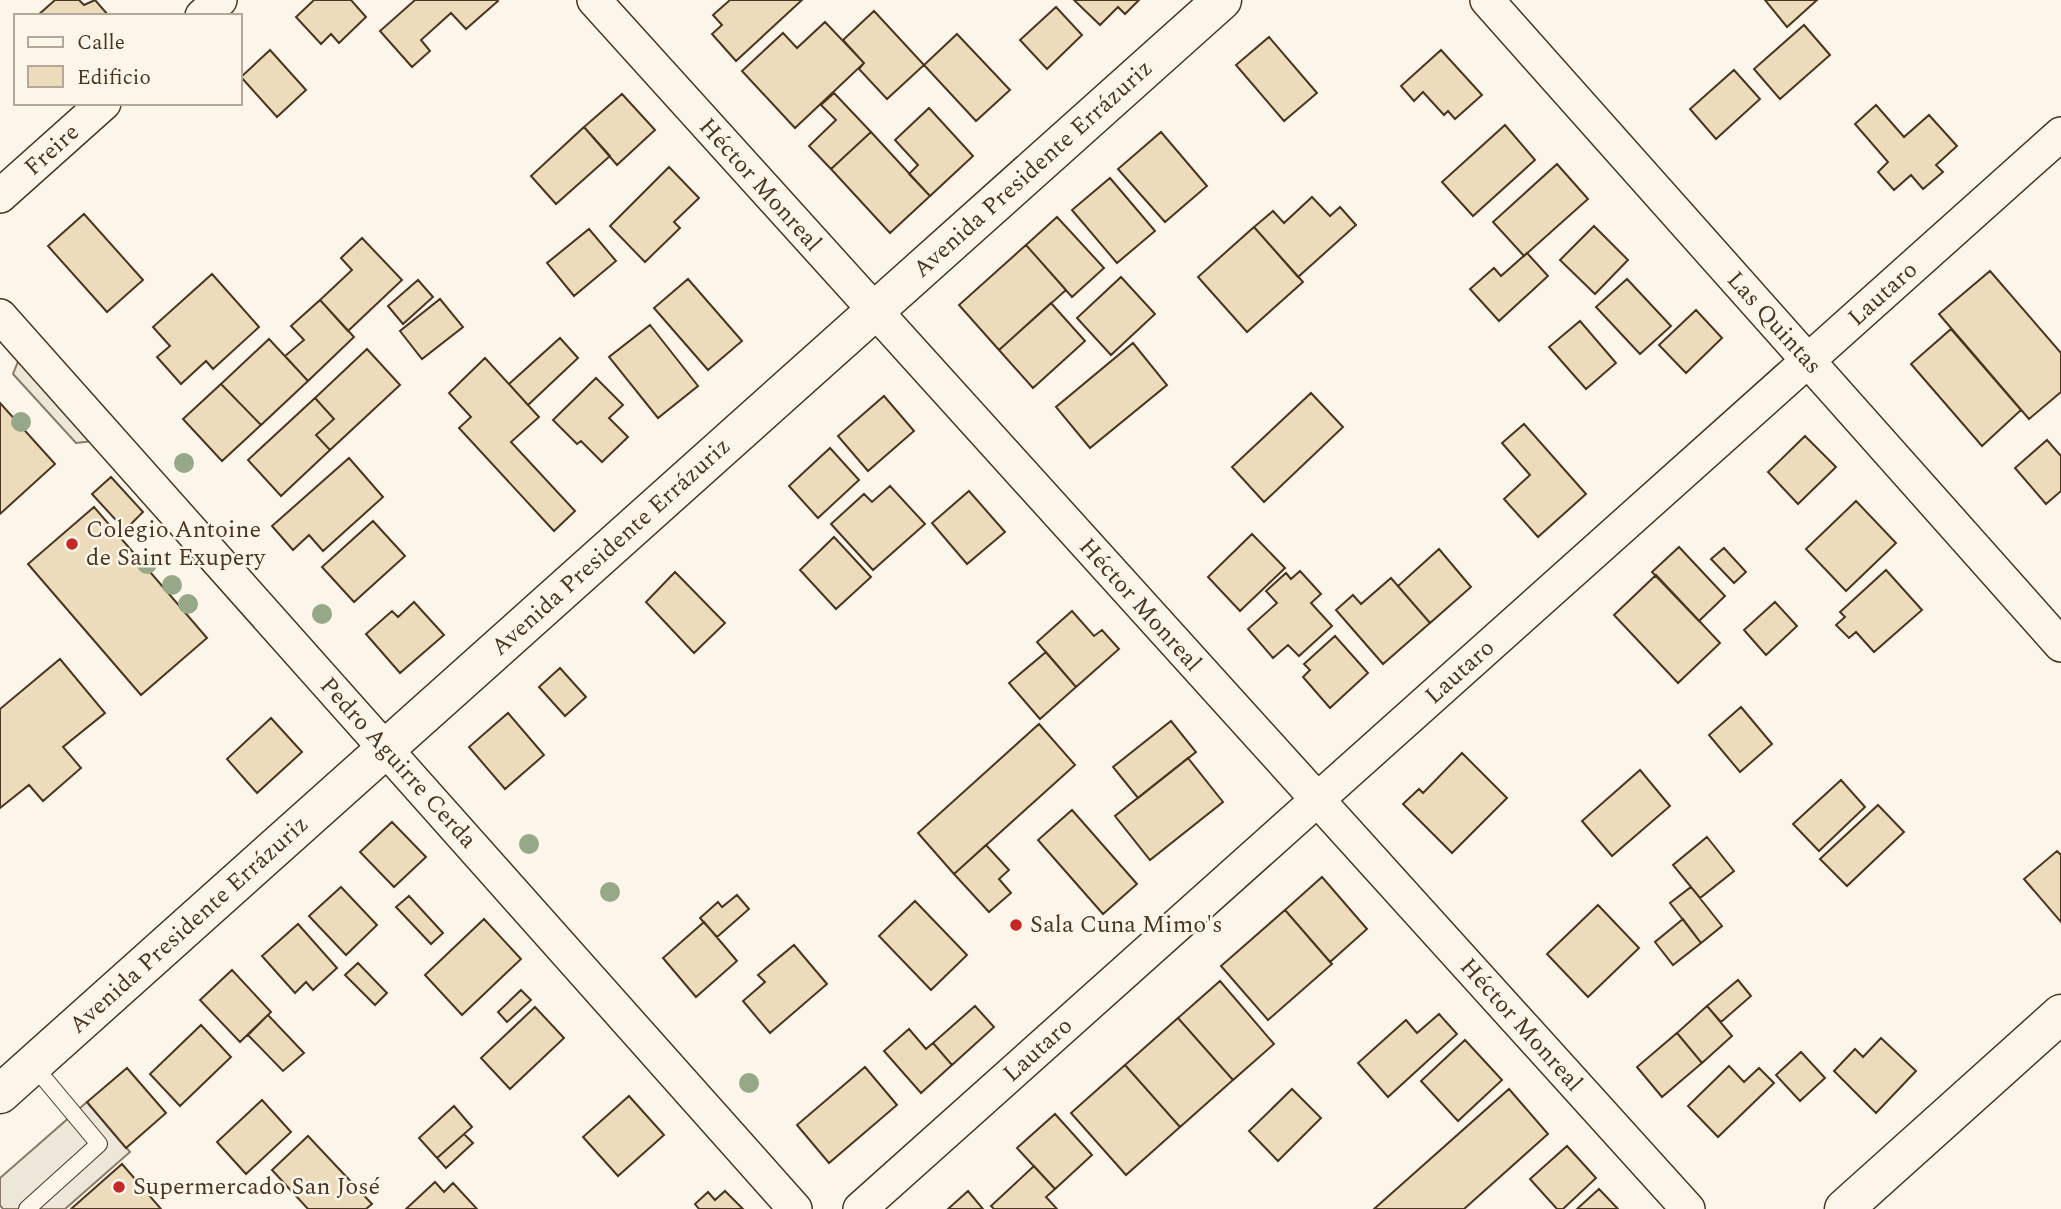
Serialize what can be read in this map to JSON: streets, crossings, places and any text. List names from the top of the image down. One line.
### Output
{"streets":{"street":["Freire","Avenida Presidente Errázuriz","Héctor Monreal","Lautaro","Las Quintas","Pedro Aguirre Cerda"]},"crossings":[["Avenida Presidente Errázuriz","Héctor Monreal"],["Avenida Presidente Errázuriz","Pedro Aguirre Cerda"],["Héctor Monreal","Lautaro"],["Lautaro","Las Quintas"]],"places":["Colegio Antoine de Saint Exupery","Sala Cuna Mimo's","Supermercado San José"],"legend":["Calle","Edificio"]}
